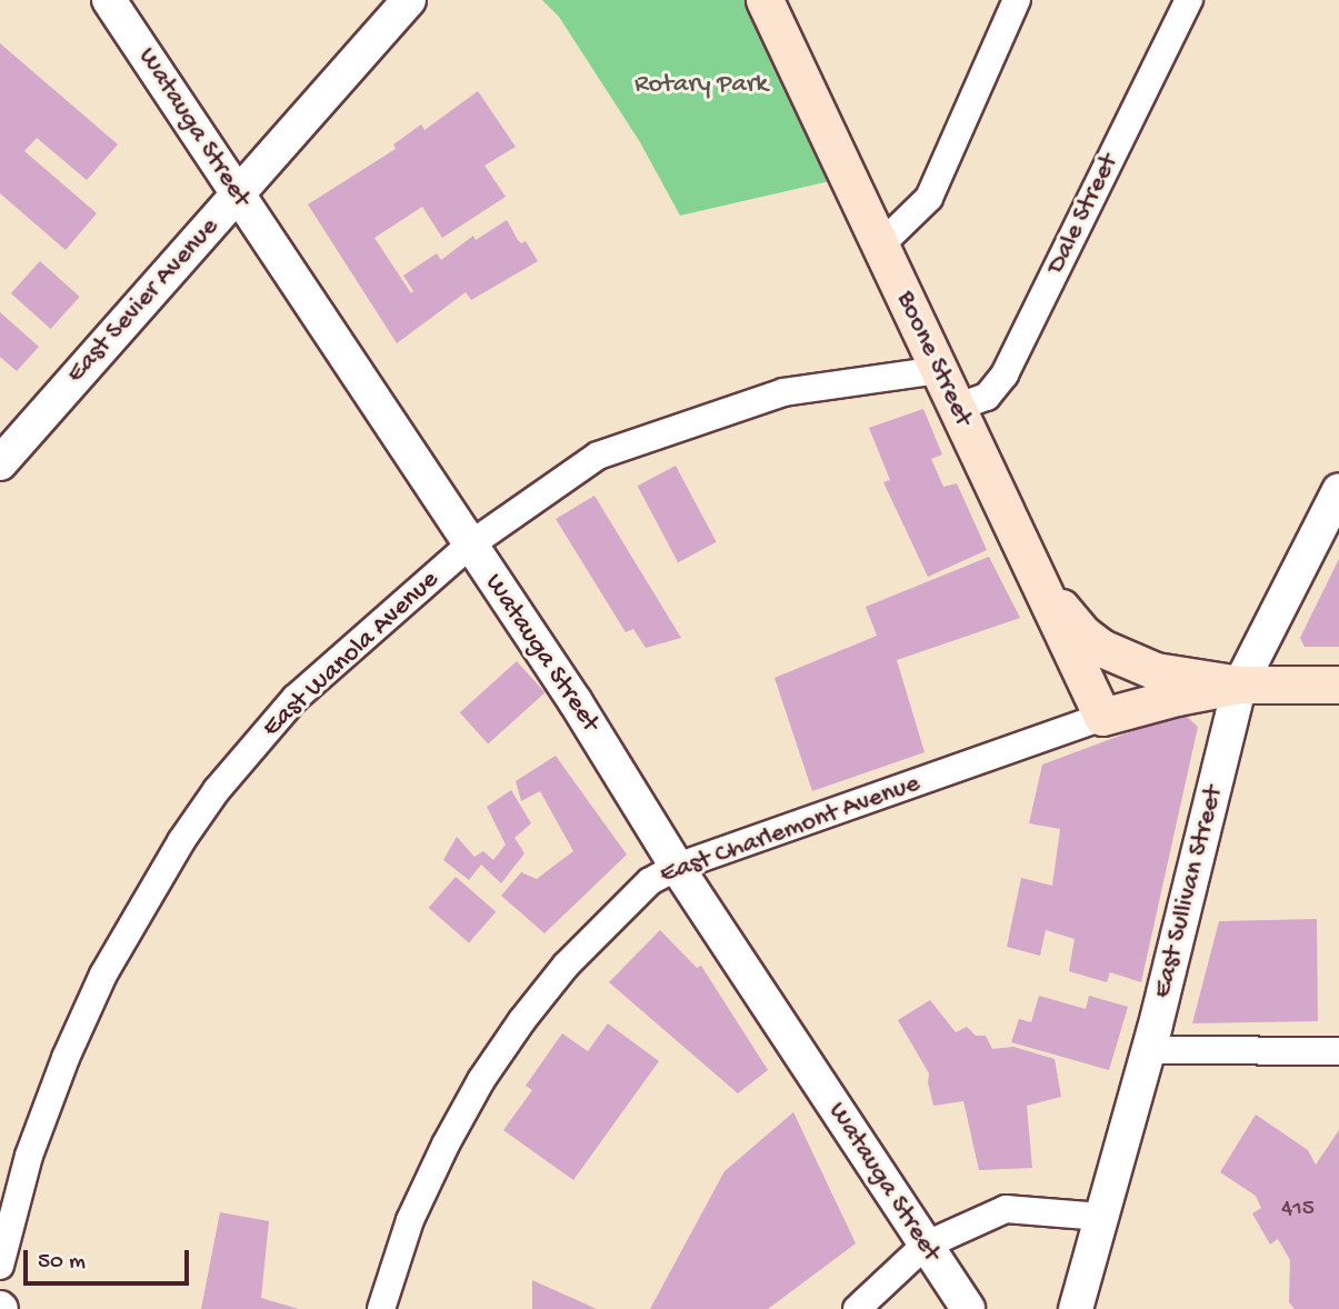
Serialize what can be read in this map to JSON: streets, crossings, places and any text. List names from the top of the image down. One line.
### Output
{"streets":{"main road":["Boone Street","East Charlemont Avenue"],"street":["Watauga Street","Dale Street","East Sevier Avenue","East Wanola Avenue","East Sullivan Street"]},"crossings":[["Watauga Street","East Sevier Avenue"],["Watauga Street","East Wanola Avenue"],["Watauga Street","East Charlemont Avenue"],["Dale Street","Boone Street"],["Boone Street","East Wanola Avenue"],["Boone Street","East Charlemont Avenue"],["East Charlemont Avenue","East Sullivan Street"]],"parks":["Rotary Park"],"house_numbers":["415"],"scale_bar":"50 m"}
